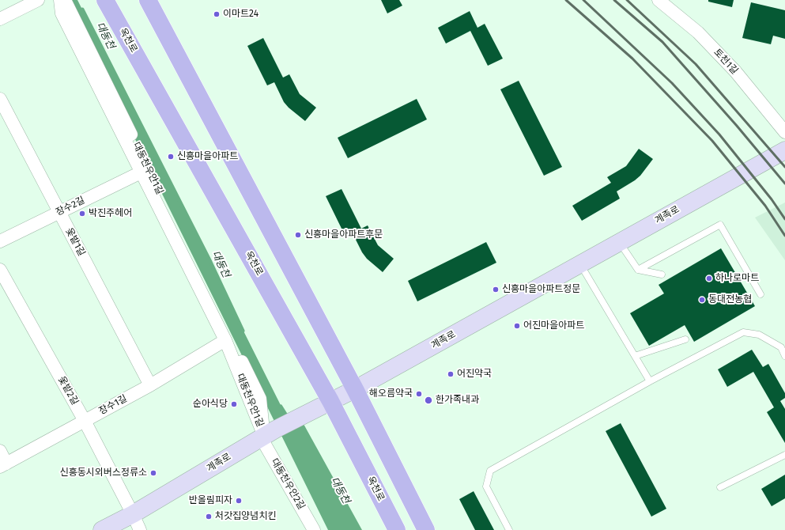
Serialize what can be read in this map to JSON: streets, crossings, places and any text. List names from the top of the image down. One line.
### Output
{"streets":{"main road":["옥천로","계족로"],"street":["토천1길","대동천우안1길","장수2길","옻밭1길","옻밭2길","장수1길","대동천우안2길"]},"crossings":[["옥천로","계족로"],["대동천우안1길","장수2길"],["대동천우안1길","계족로"],["대동천우안1길","장수1길"],["대동천우안1길","대동천우안2길"],["장수2길","옻밭1길"],["계족로","옻밭2길"],["계족로","대동천우안2길"],["옻밭1길","장수1길"],["옻밭2길","장수1길"]],"water":["대동천"],"places":["이마트24","신흥마을아파트","박진주헤어","신흥마을아파트후문","하나로마트","신흥마을아파트정문","동대전농협","어진마을아파트","어진약국","해오름약국","한가족내과","순아식당","신흥동시외버스정류소","반올림피자","처갓집양념치킨"]}
